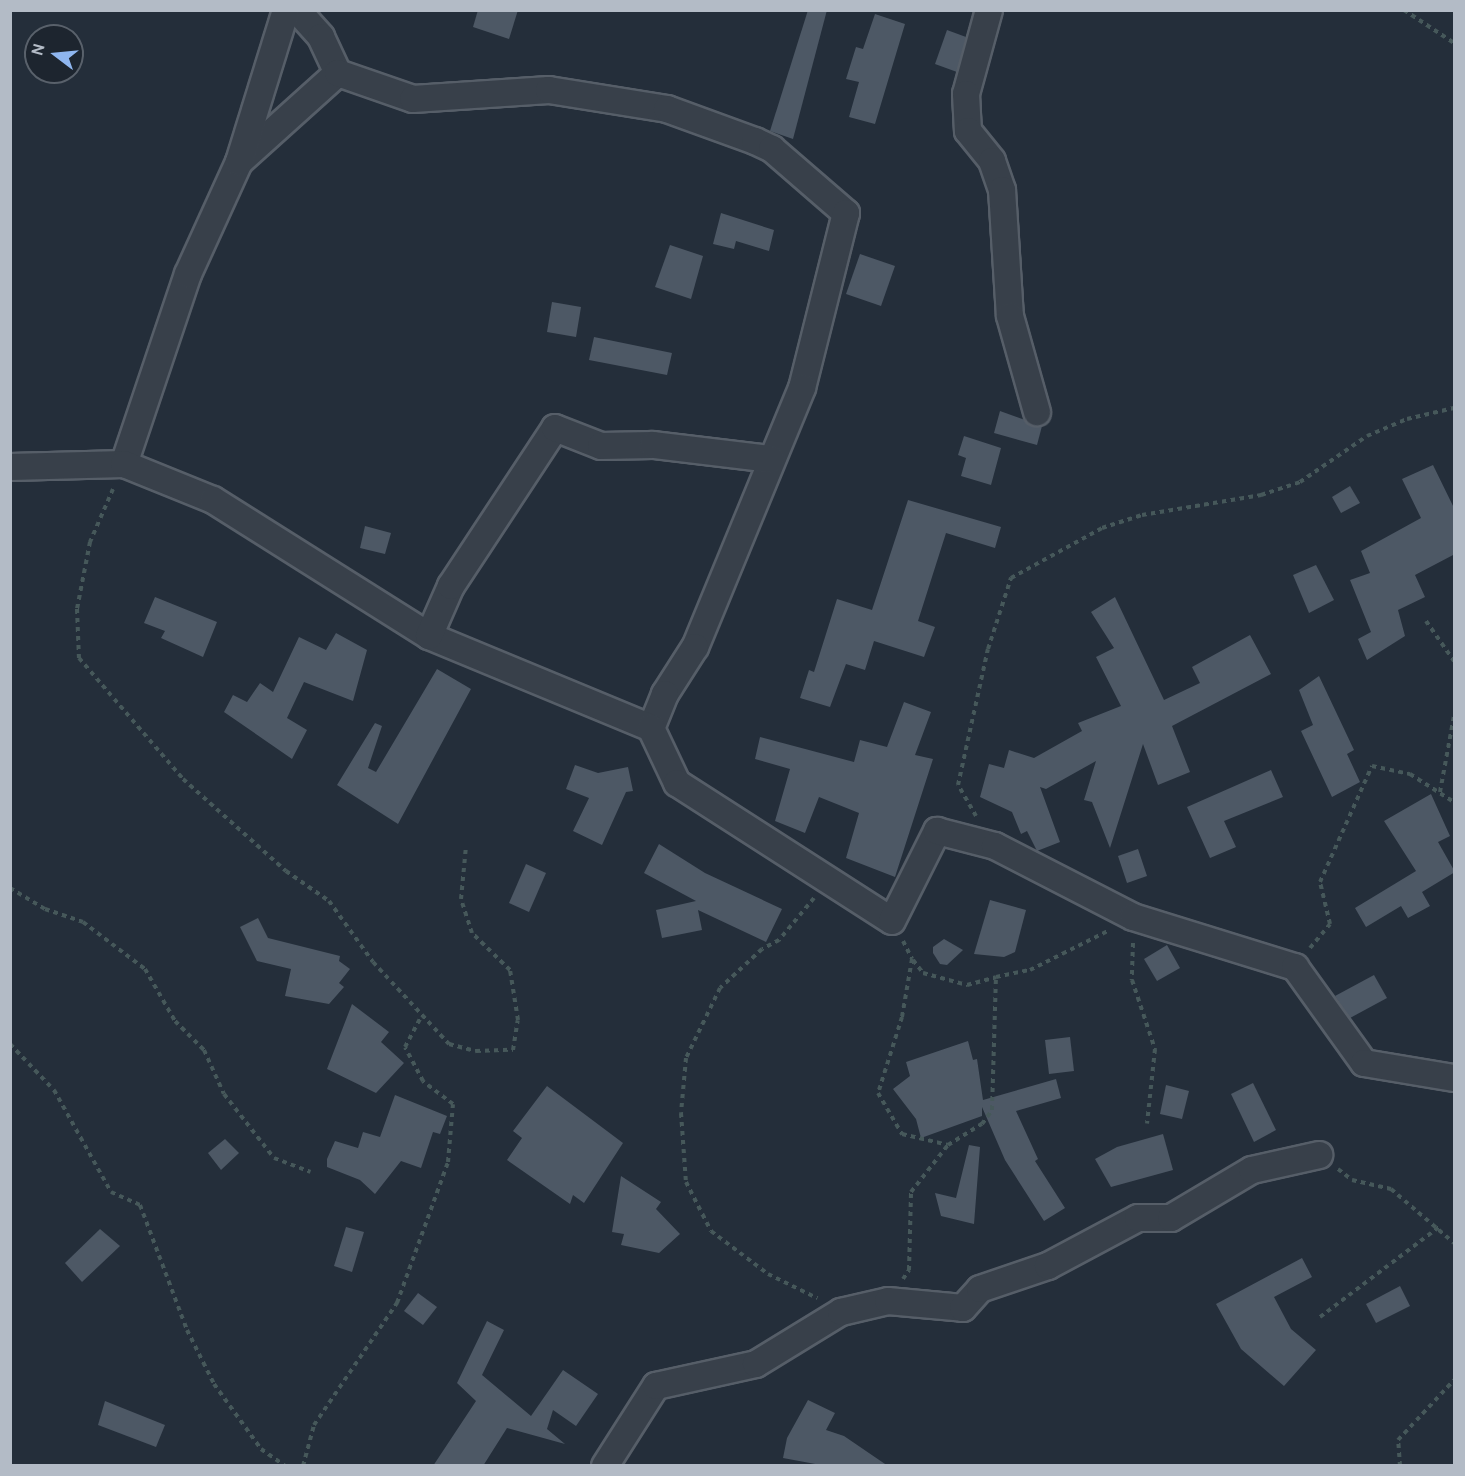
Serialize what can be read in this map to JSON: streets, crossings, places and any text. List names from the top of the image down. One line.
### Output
{"north":"left"}
